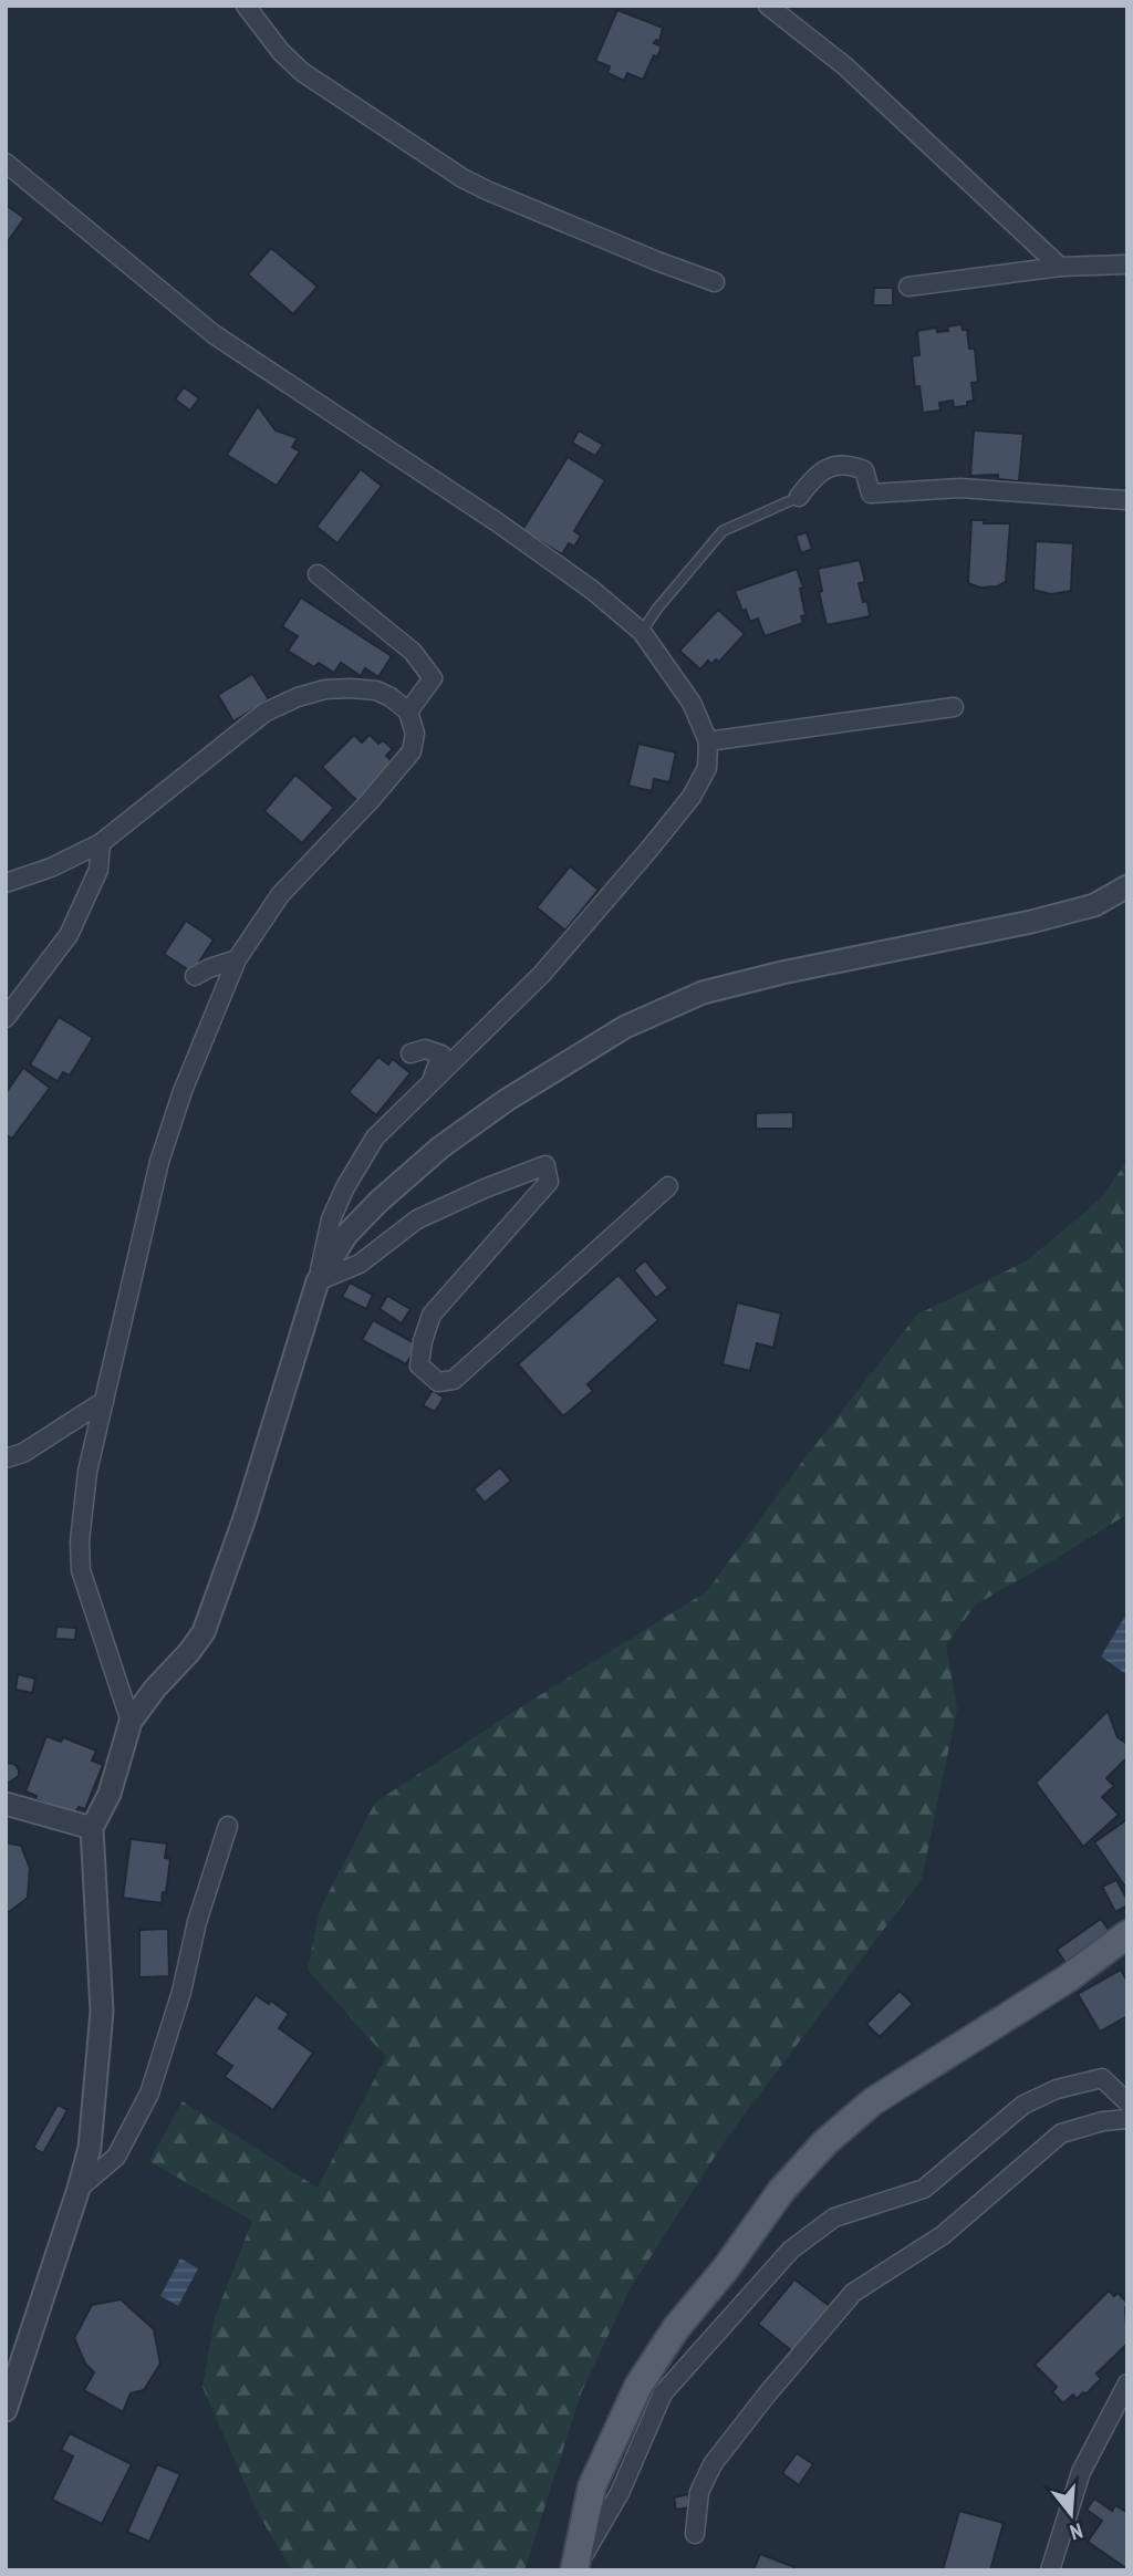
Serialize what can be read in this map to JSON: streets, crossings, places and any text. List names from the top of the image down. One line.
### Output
{"north":"bottom"}
